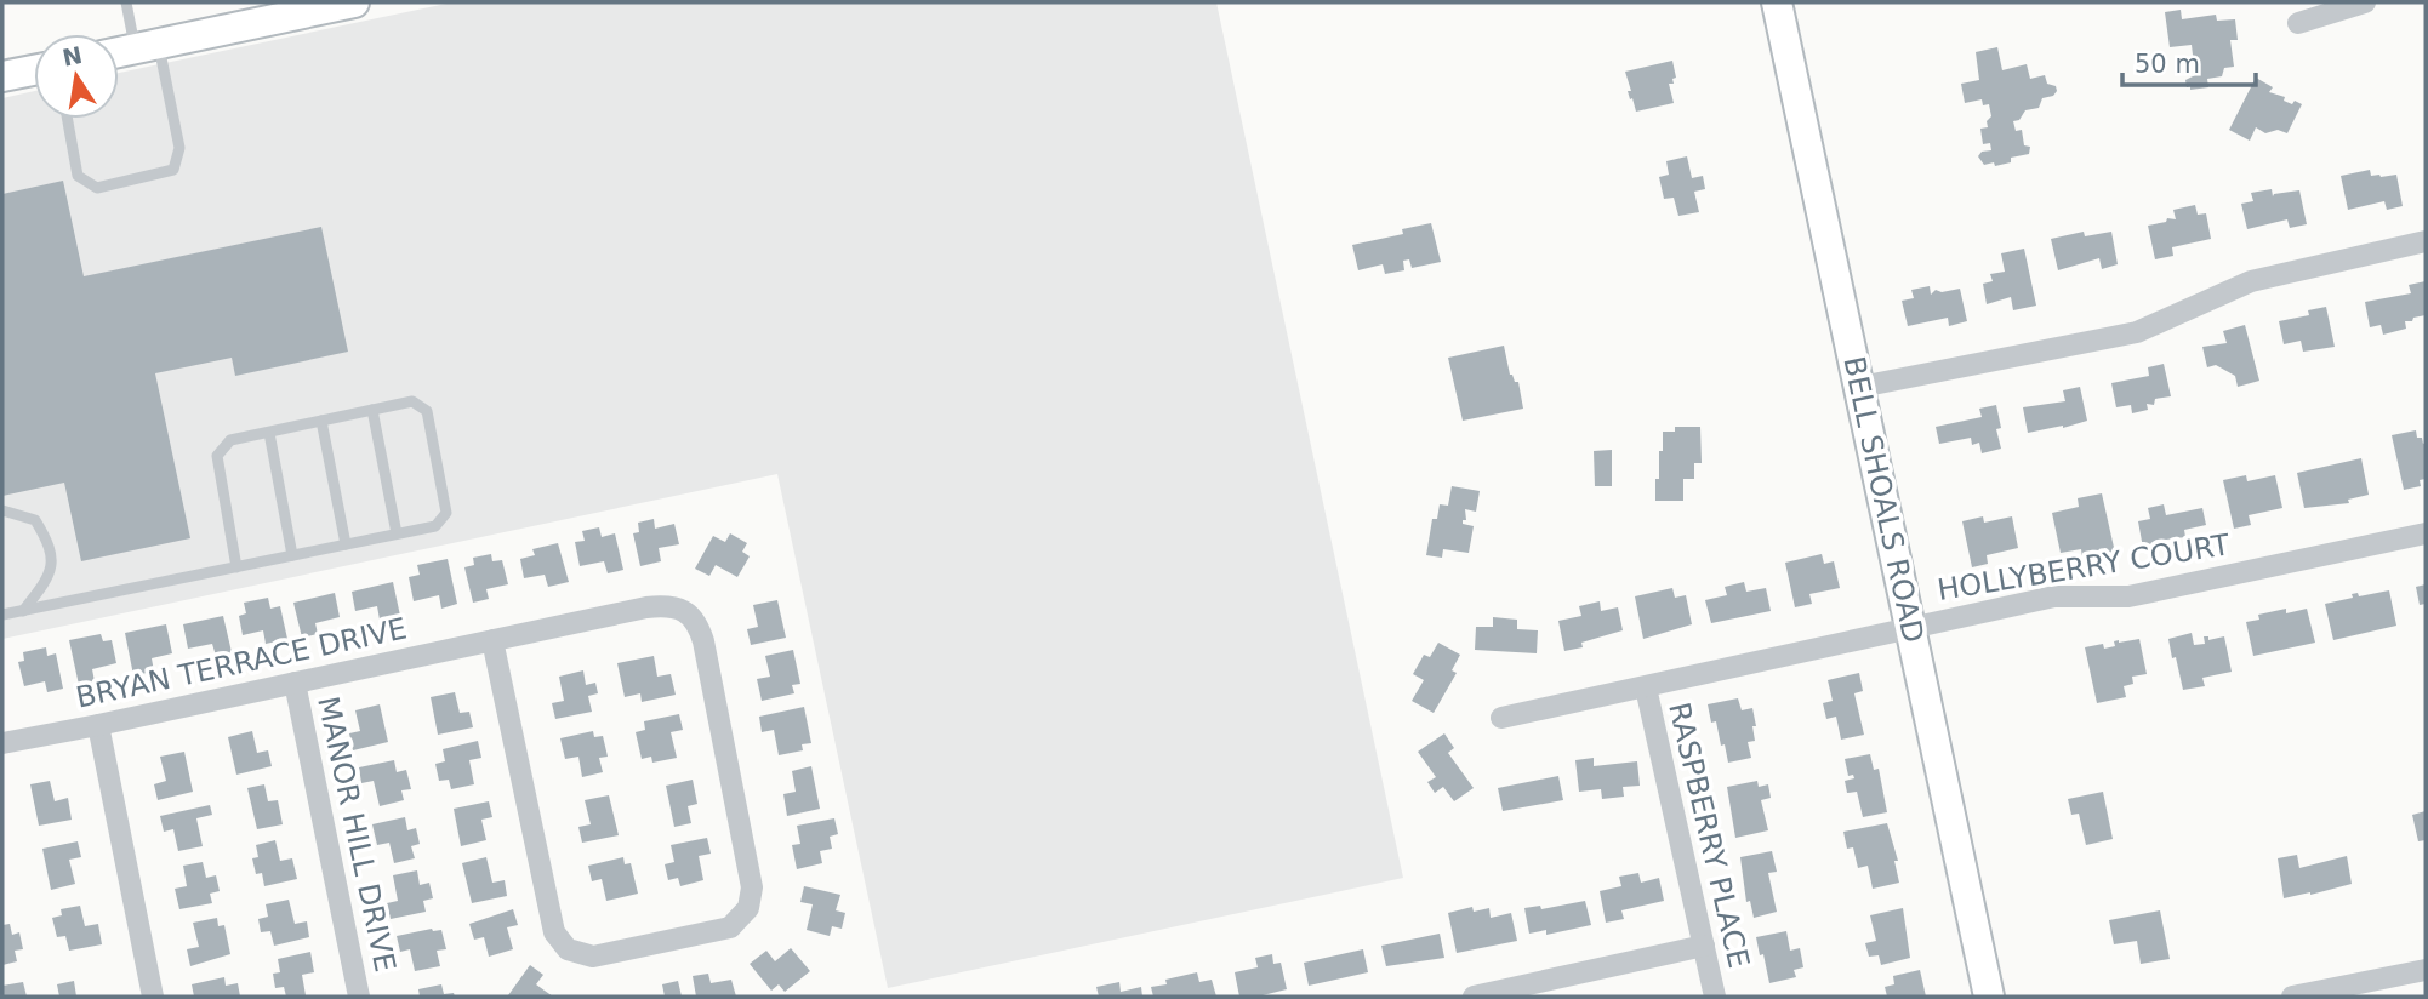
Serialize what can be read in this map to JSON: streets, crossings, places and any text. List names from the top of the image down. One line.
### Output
{"streets":{"main road":["BELL SHOALS ROAD"],"street":["HOLLYBERRY COURT","BRYAN TERRACE DRIVE","MANOR HILL DRIVE","RASPBERRY PLACE"]},"crossings":[["BELL SHOALS ROAD","HOLLYBERRY COURT"],["HOLLYBERRY COURT","RASPBERRY PLACE"],["BRYAN TERRACE DRIVE","MANOR HILL DRIVE"]],"scale_bar":"50 m","north":"top"}
